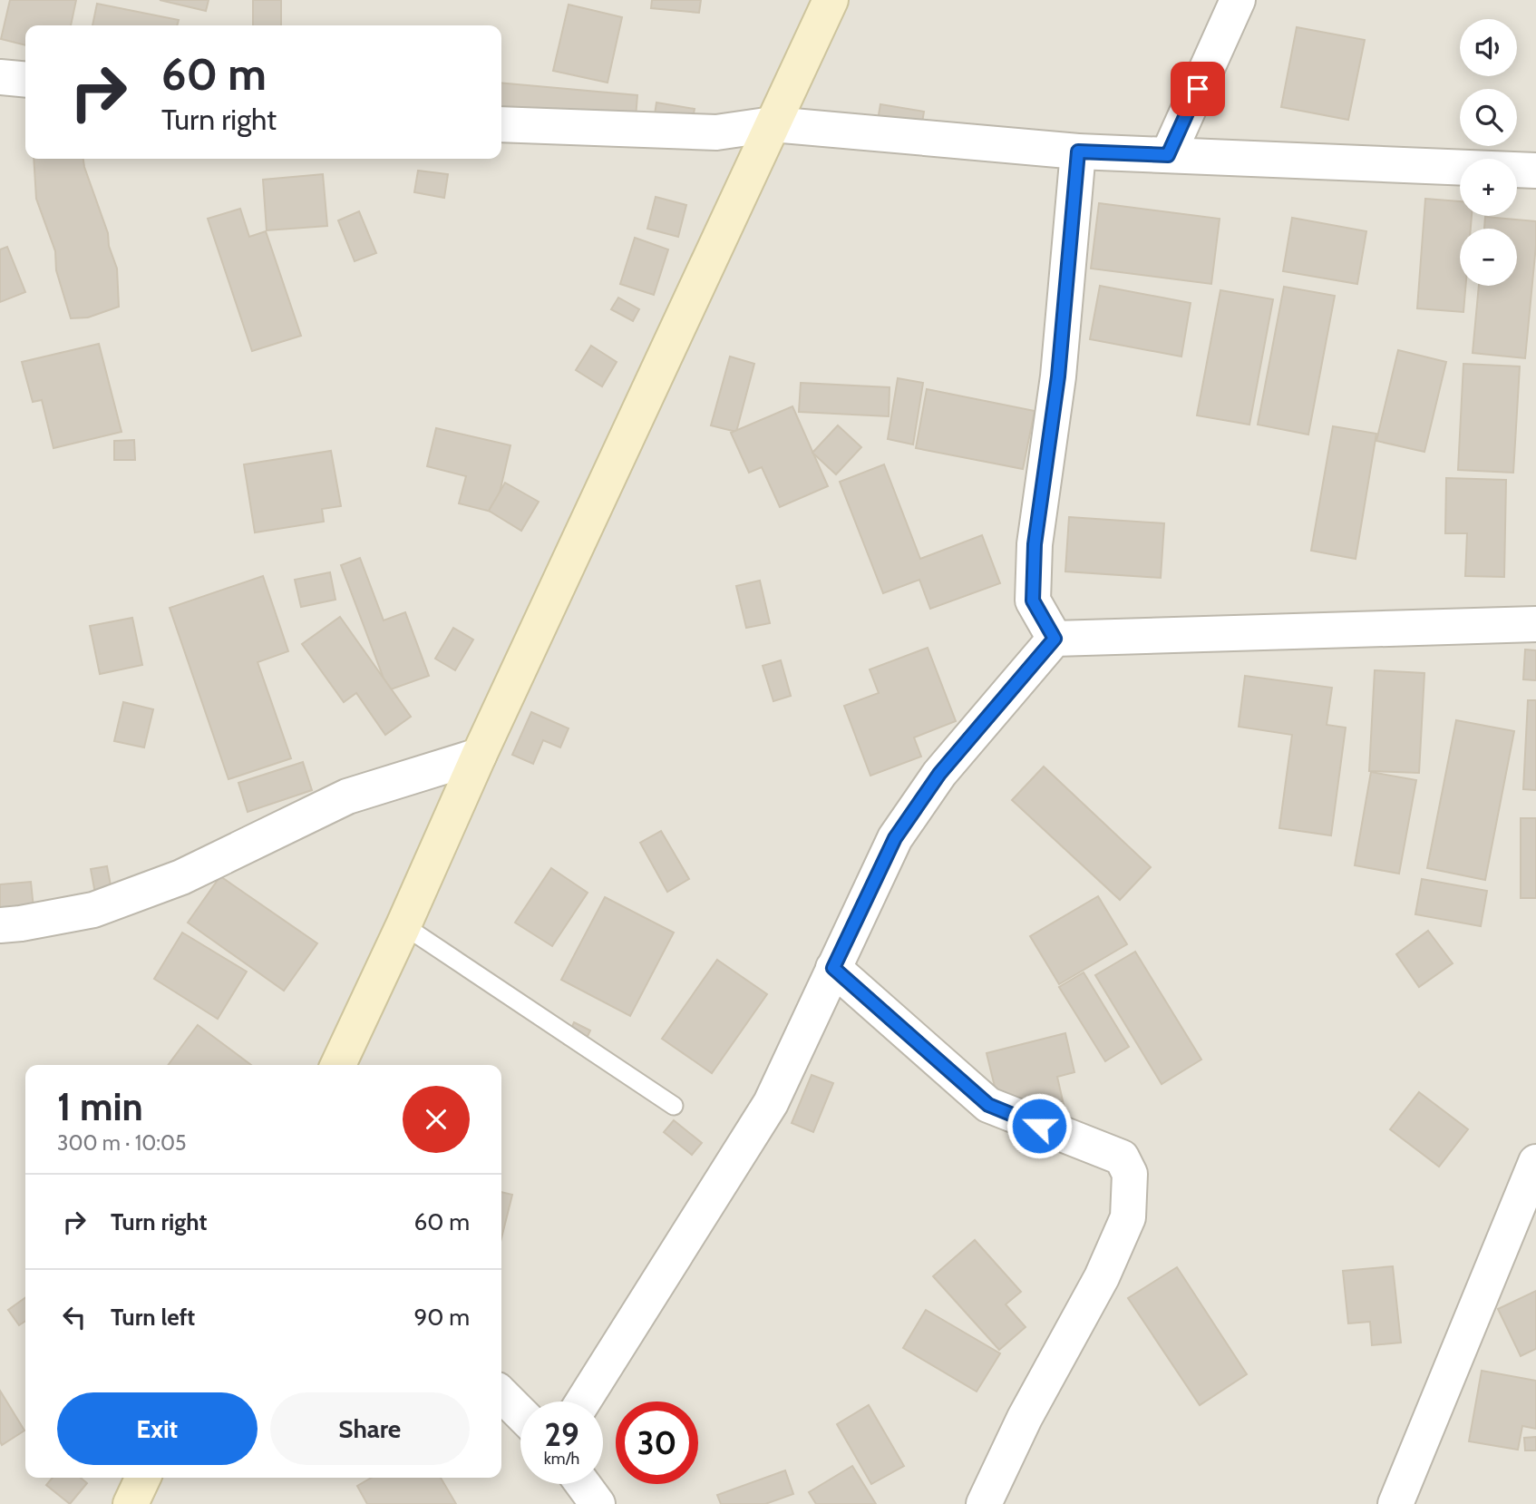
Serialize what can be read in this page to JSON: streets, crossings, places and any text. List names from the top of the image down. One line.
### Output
{"page":{"map_buttons":["+","−"],"turn":["60 m","Turn right"],"heading":["1 min","300 m · 10:05"],"list":[{"name":"Turn right","value":"60 m"},{"name":"Turn left","value":"90 m"}],"buttons":["Exit","Share"],"speed":"29 km/h","limit":"30"}}
